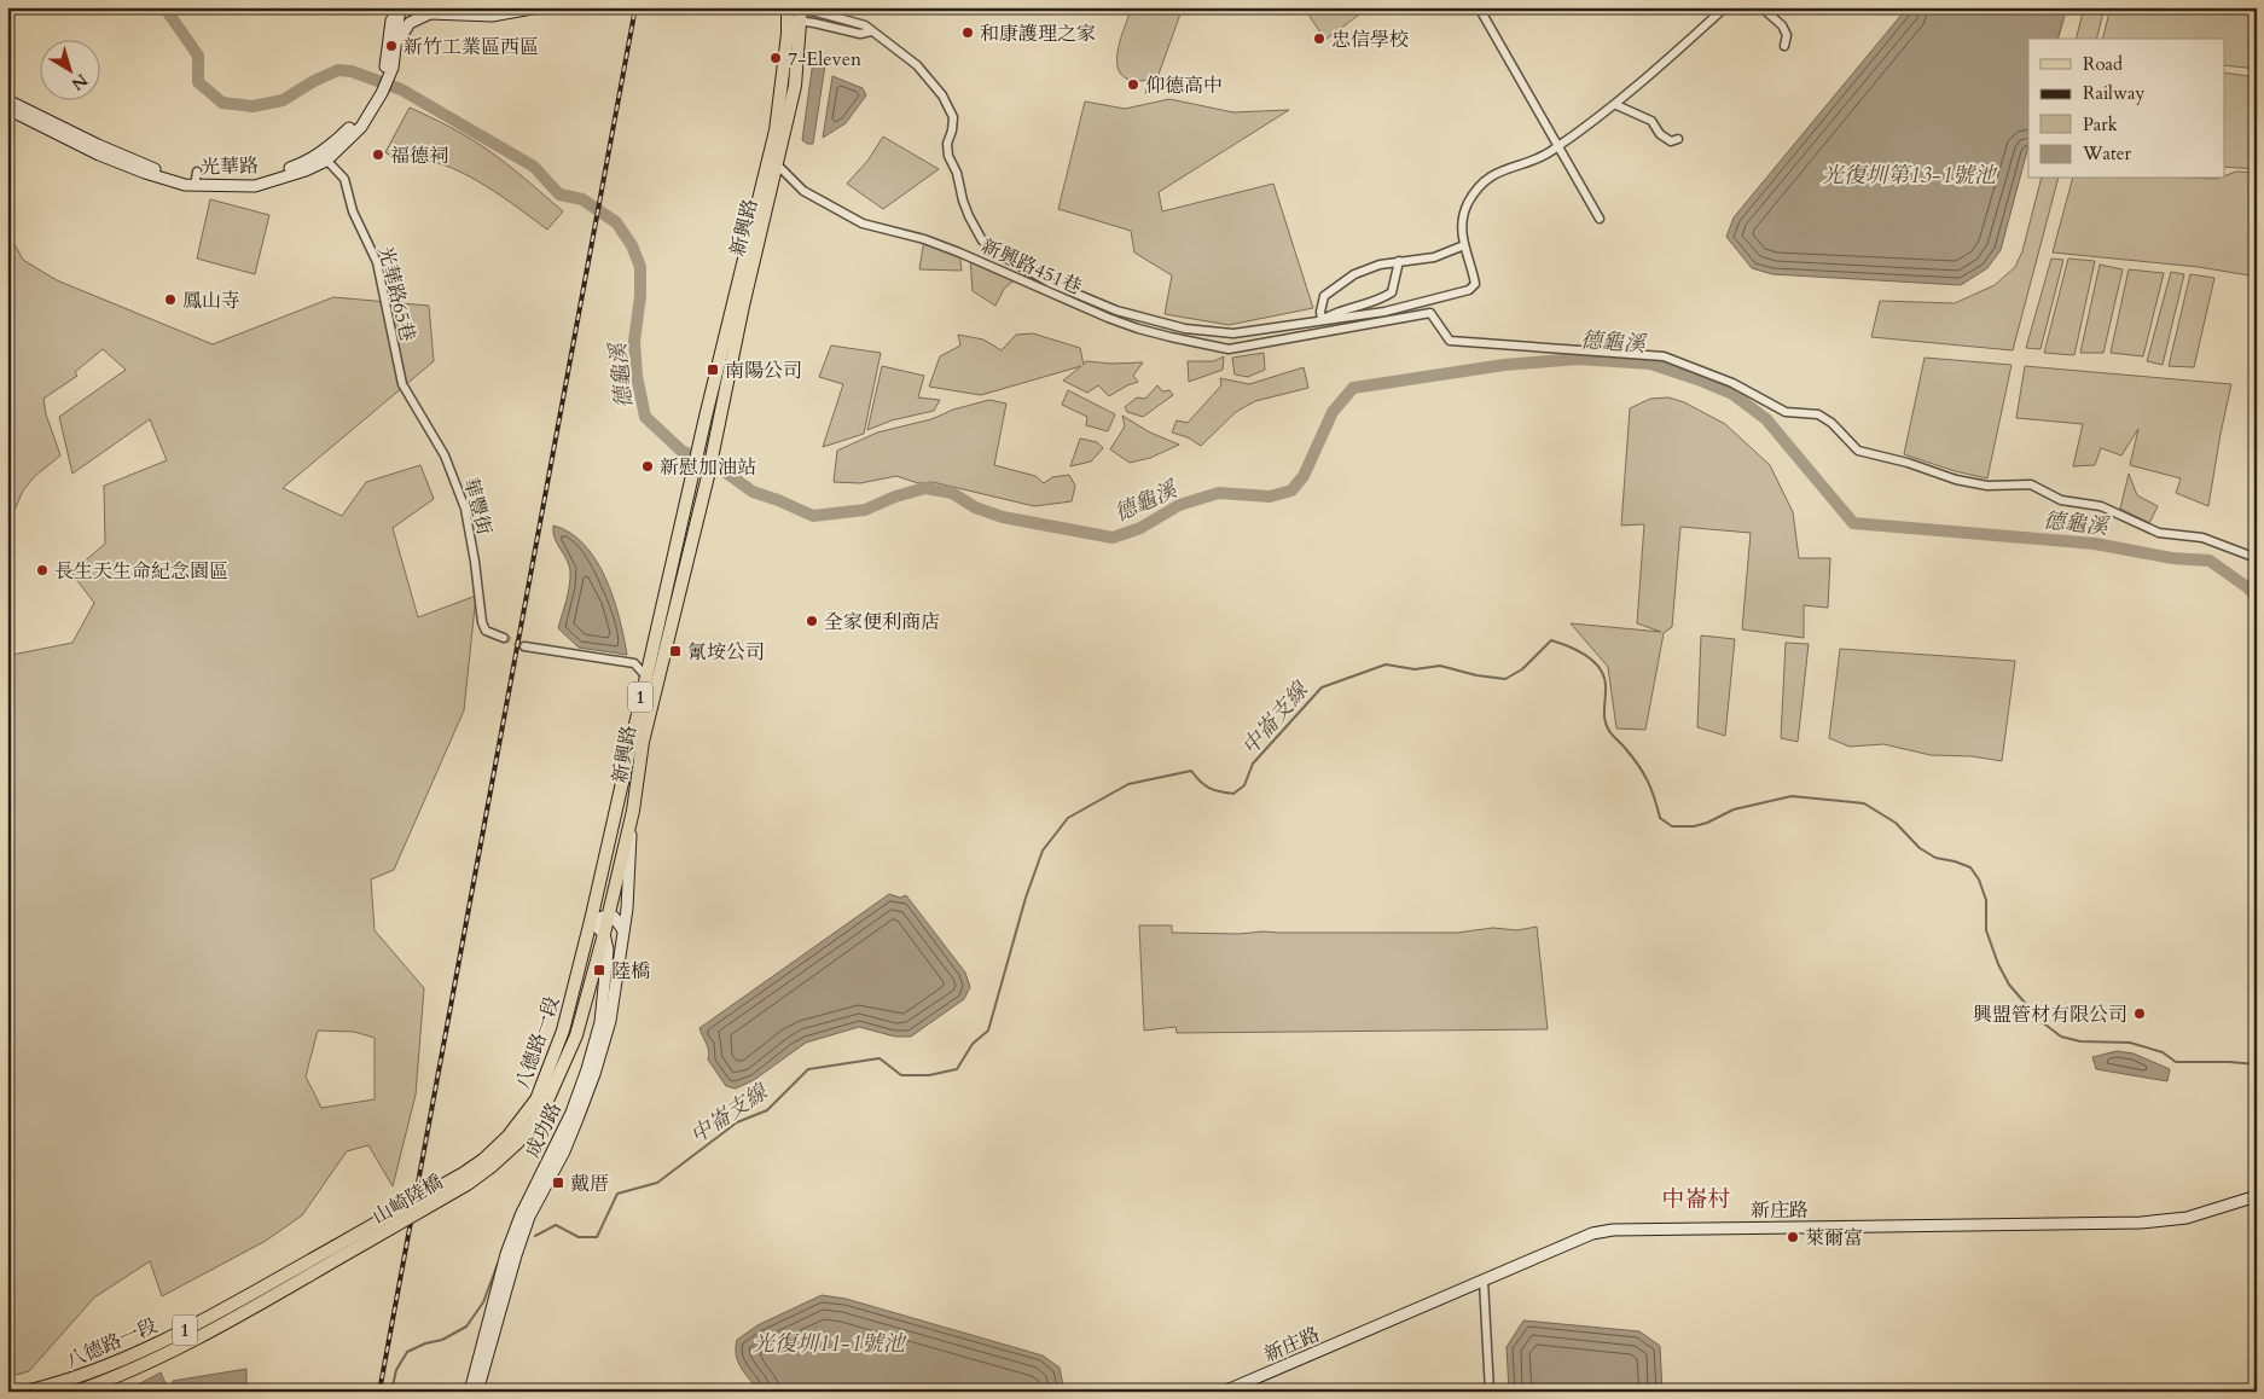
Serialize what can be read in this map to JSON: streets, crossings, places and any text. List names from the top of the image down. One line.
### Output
{"streets":{"main road":["新興路","1","八德路一段","山崎陸橋"],"street":["光華路","新興路451巷","光華路65巷","華豐街","成功路","新庄路"]},"crossings":[["光華路","光華路65巷"],["新興路","新興路451巷"],["新興路","八德路一段"],["新興路","成功路"],["光華路65巷","華豐街"],["八德路一段","成功路"],["八德路一段","山崎陸橋"]],"districts":["中崙村"],"water":["光復圳第13-1號池","德龜溪","中崙支線","光復圳11-1號池"],"places":{"other":["和康護理之家","忠信學校","新竹工業區西區","7-Eleven","仰德高中","福德祠","鳳山寺","新慰加油站","長生天生命紀念園區","全家便利商店","興盟管材有限公司","萊爾富"],"transit":["南陽公司","氰垵公司","陸橋","戴厝"]},"legend":["Road","Railway","Park","Water"],"north":"bottom right"}
